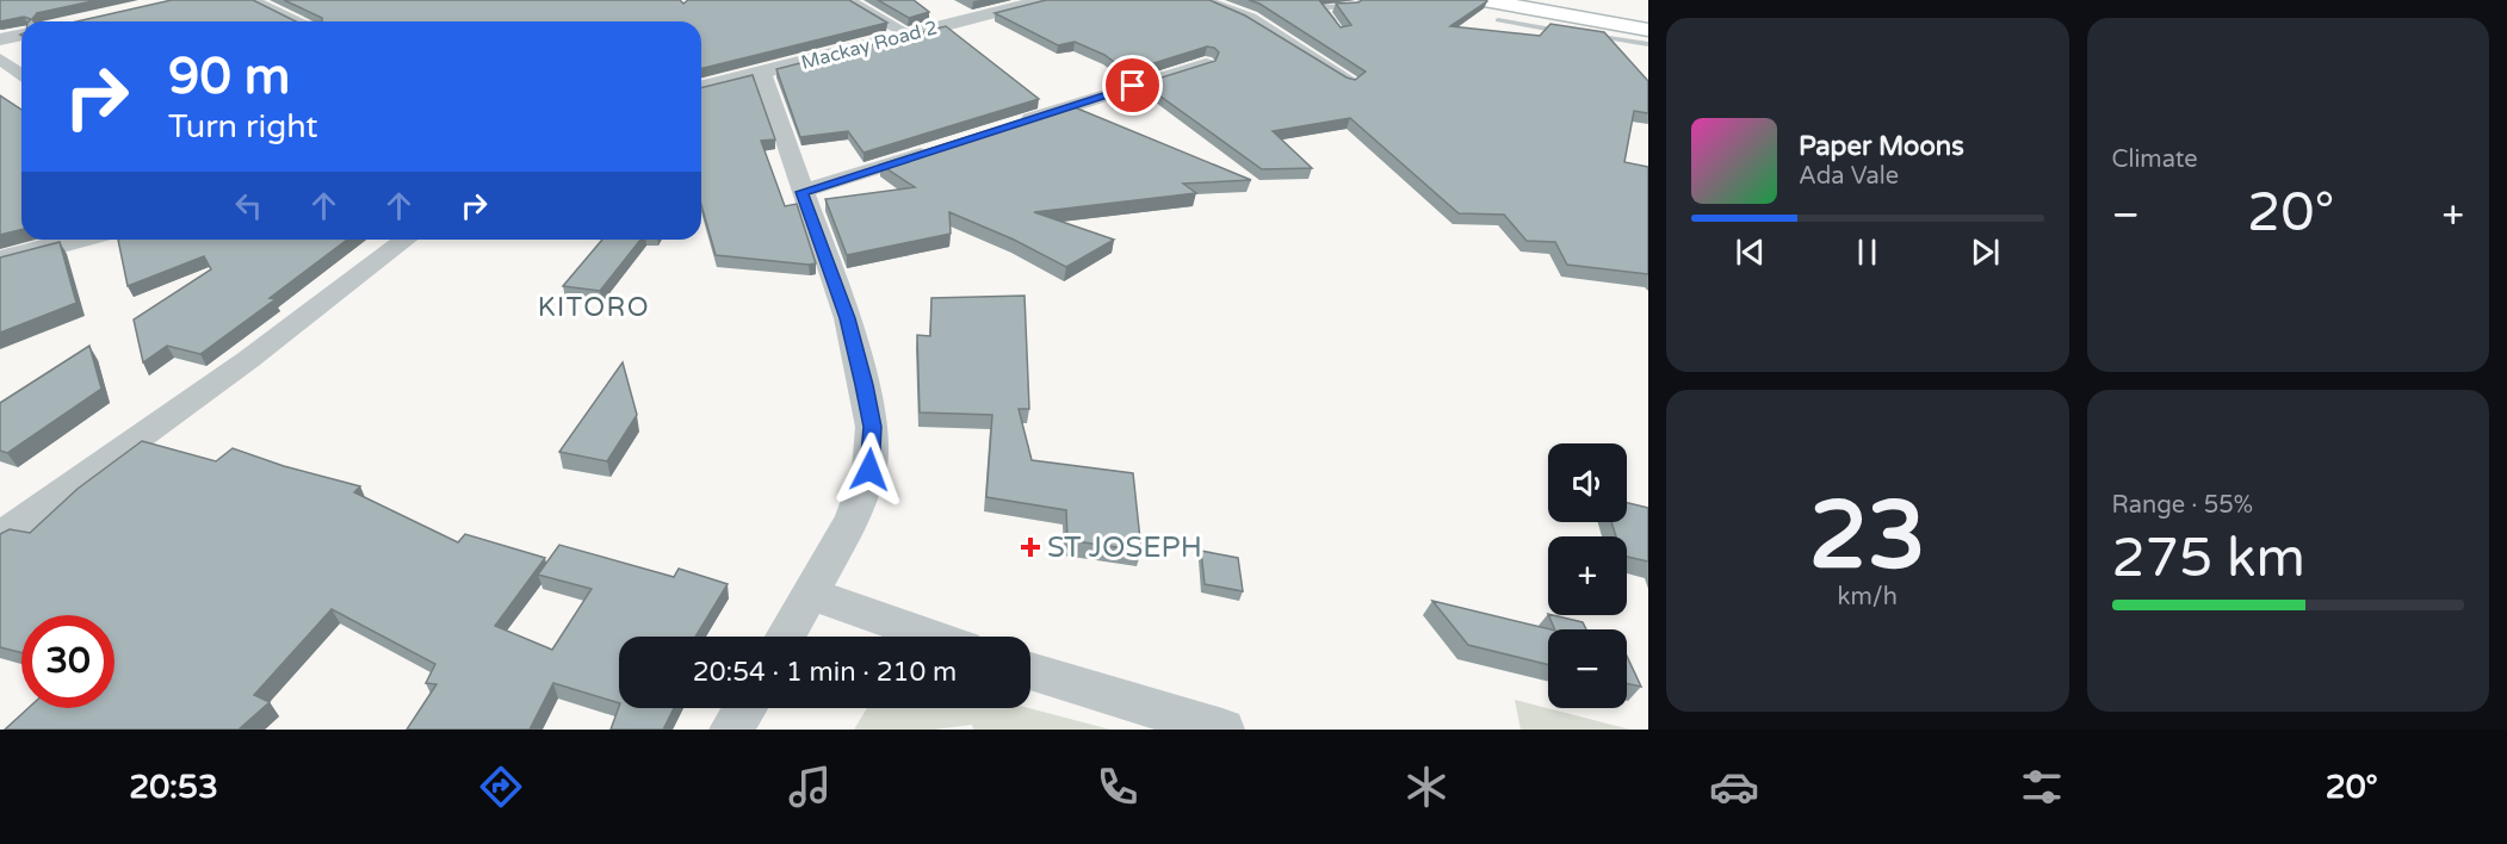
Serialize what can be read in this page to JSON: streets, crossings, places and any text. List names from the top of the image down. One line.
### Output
{"streets":{"street":["Mackay Road 2"]},"districts":["KITORO"],"places":{"health":["ST JOSEPH"]},"page":{"tile":["Climate",["23","km/h"],["Range · 55%","275 km"]],"turn":["90 m","Turn right"],"song":["Paper Moons","Ada Vale"],"heat":["−","20°","+"],"map_buttons":["+","−"],"limit":"30","trip":"20:54 · 1 min · 210 m","tabs":["20:53","20°"]}}
